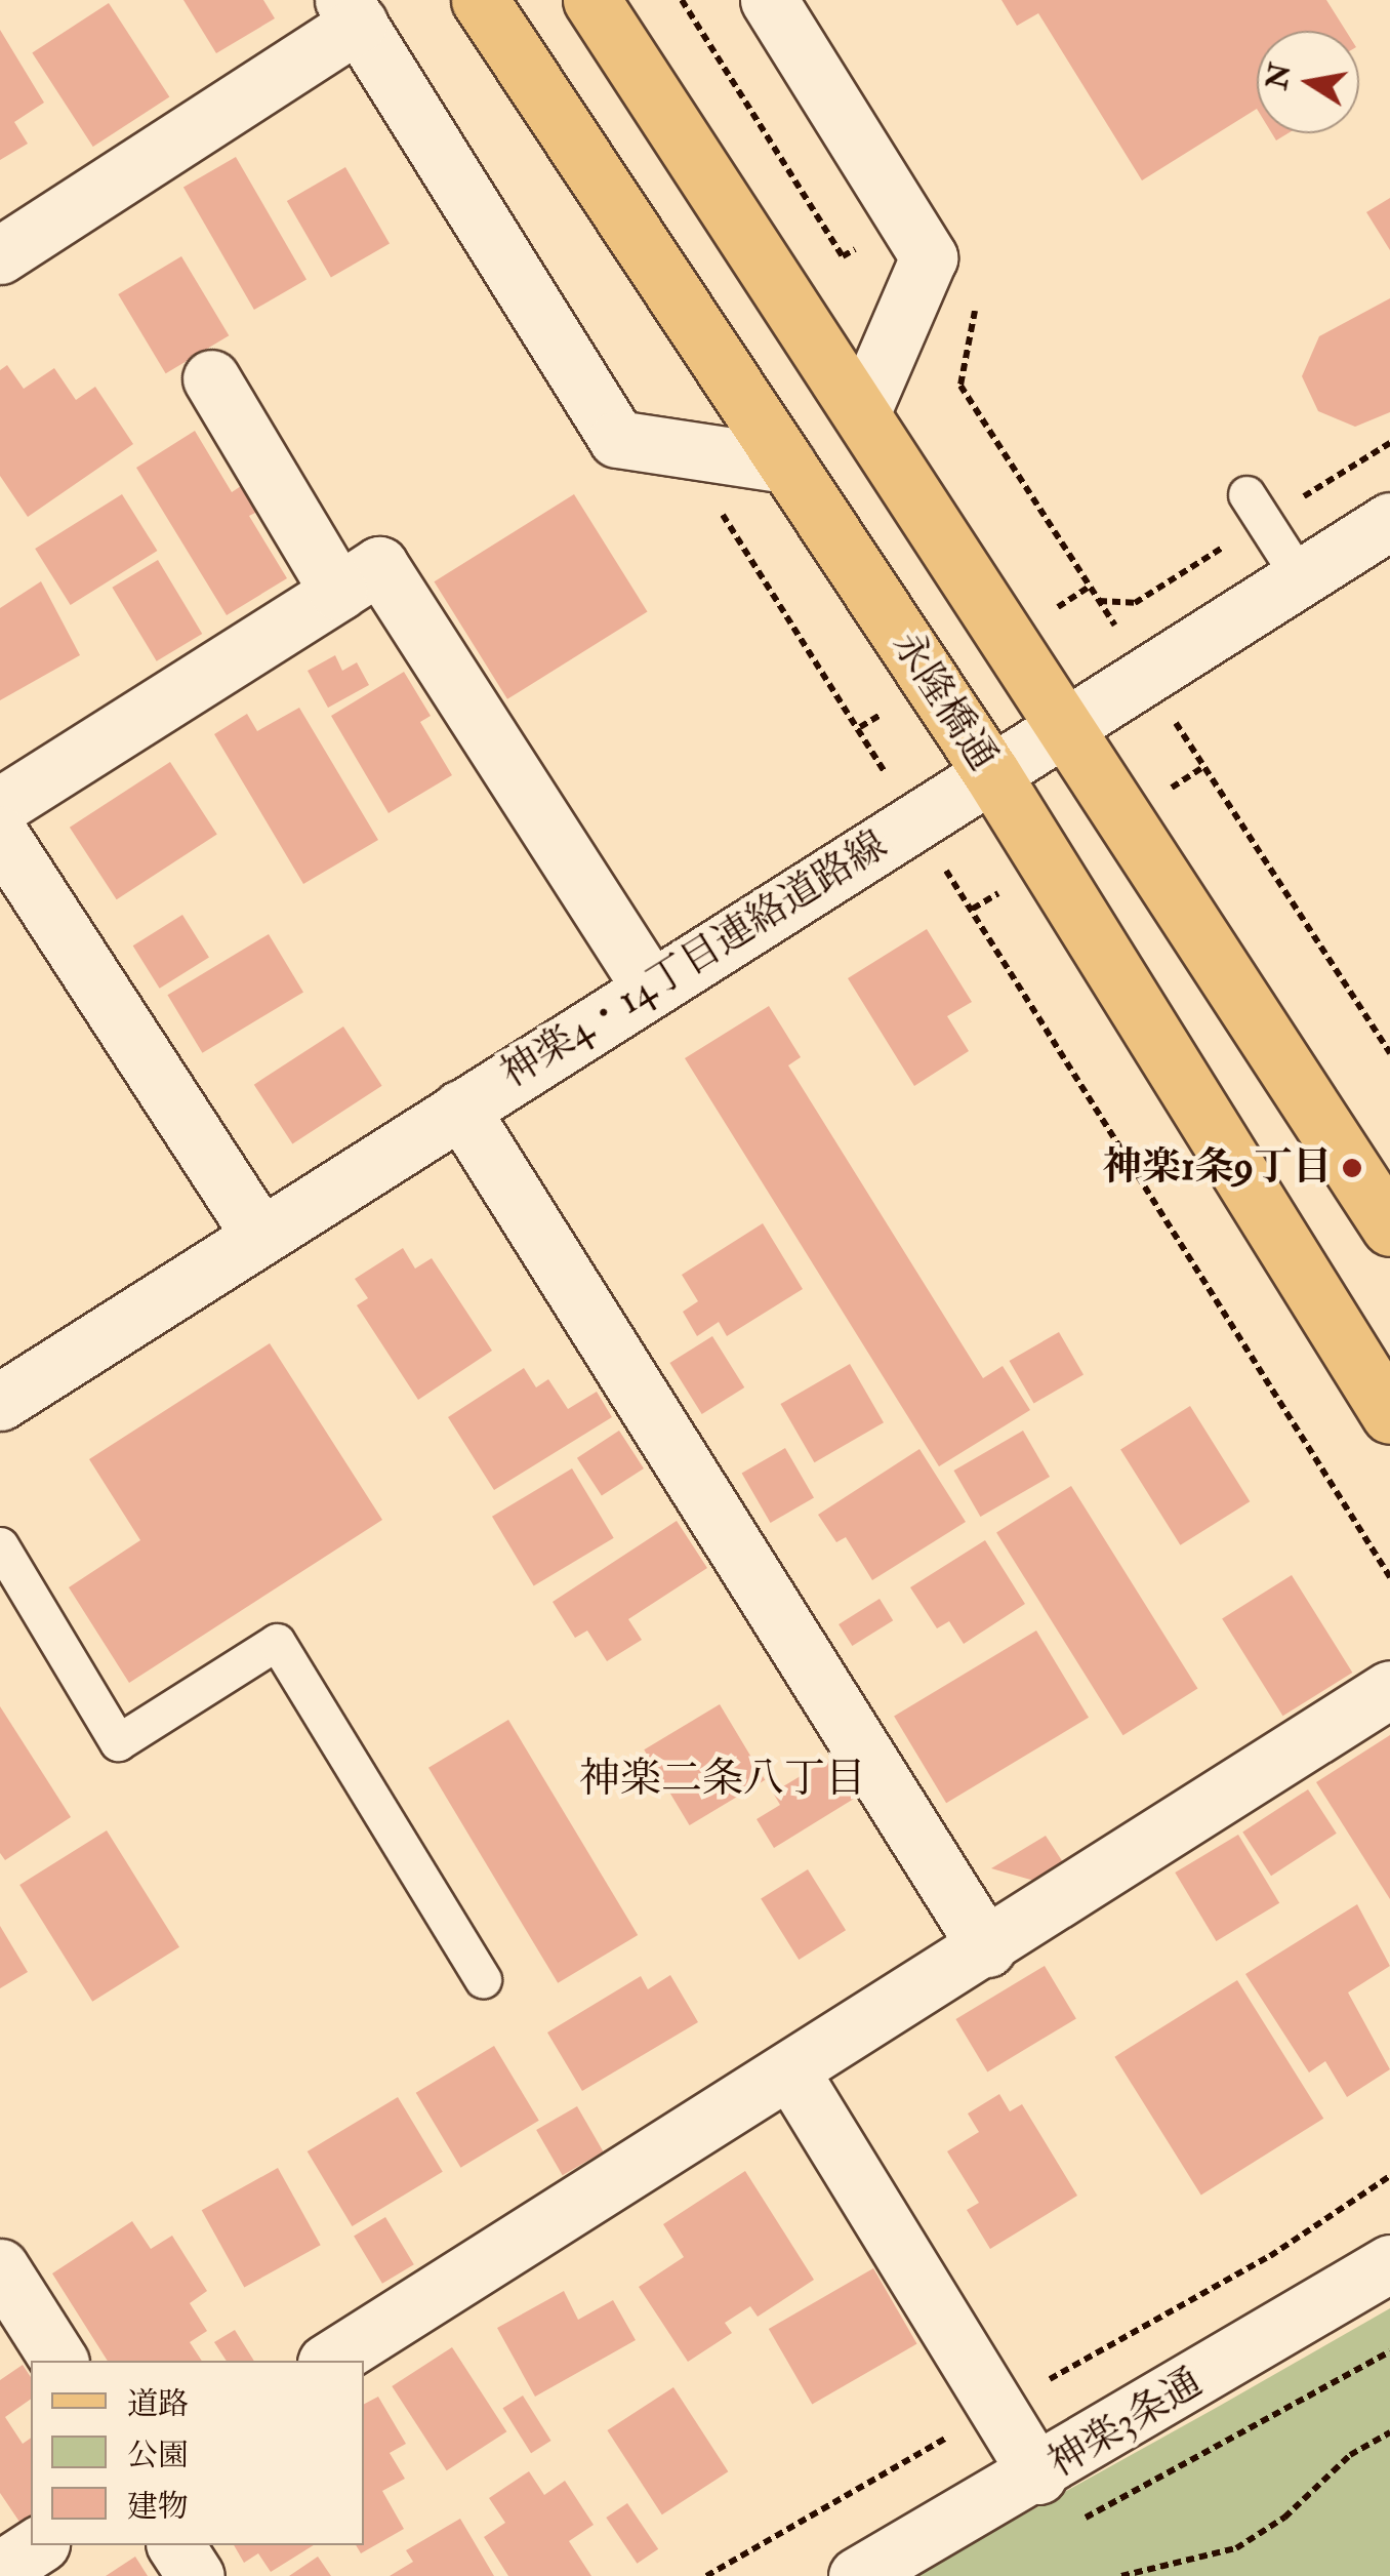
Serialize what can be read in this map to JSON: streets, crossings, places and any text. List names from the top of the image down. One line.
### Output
{"streets":{"main road":["永隆橋通"],"street":["神楽4・14丁目連絡道路線","神楽3条通"]},"crossings":[["永隆橋通","神楽4・14丁目連絡道路線"]],"districts":["神楽二条八丁目"],"places":["神楽1条9丁目"],"legend":["道路","公園","建物"],"north":"left"}
